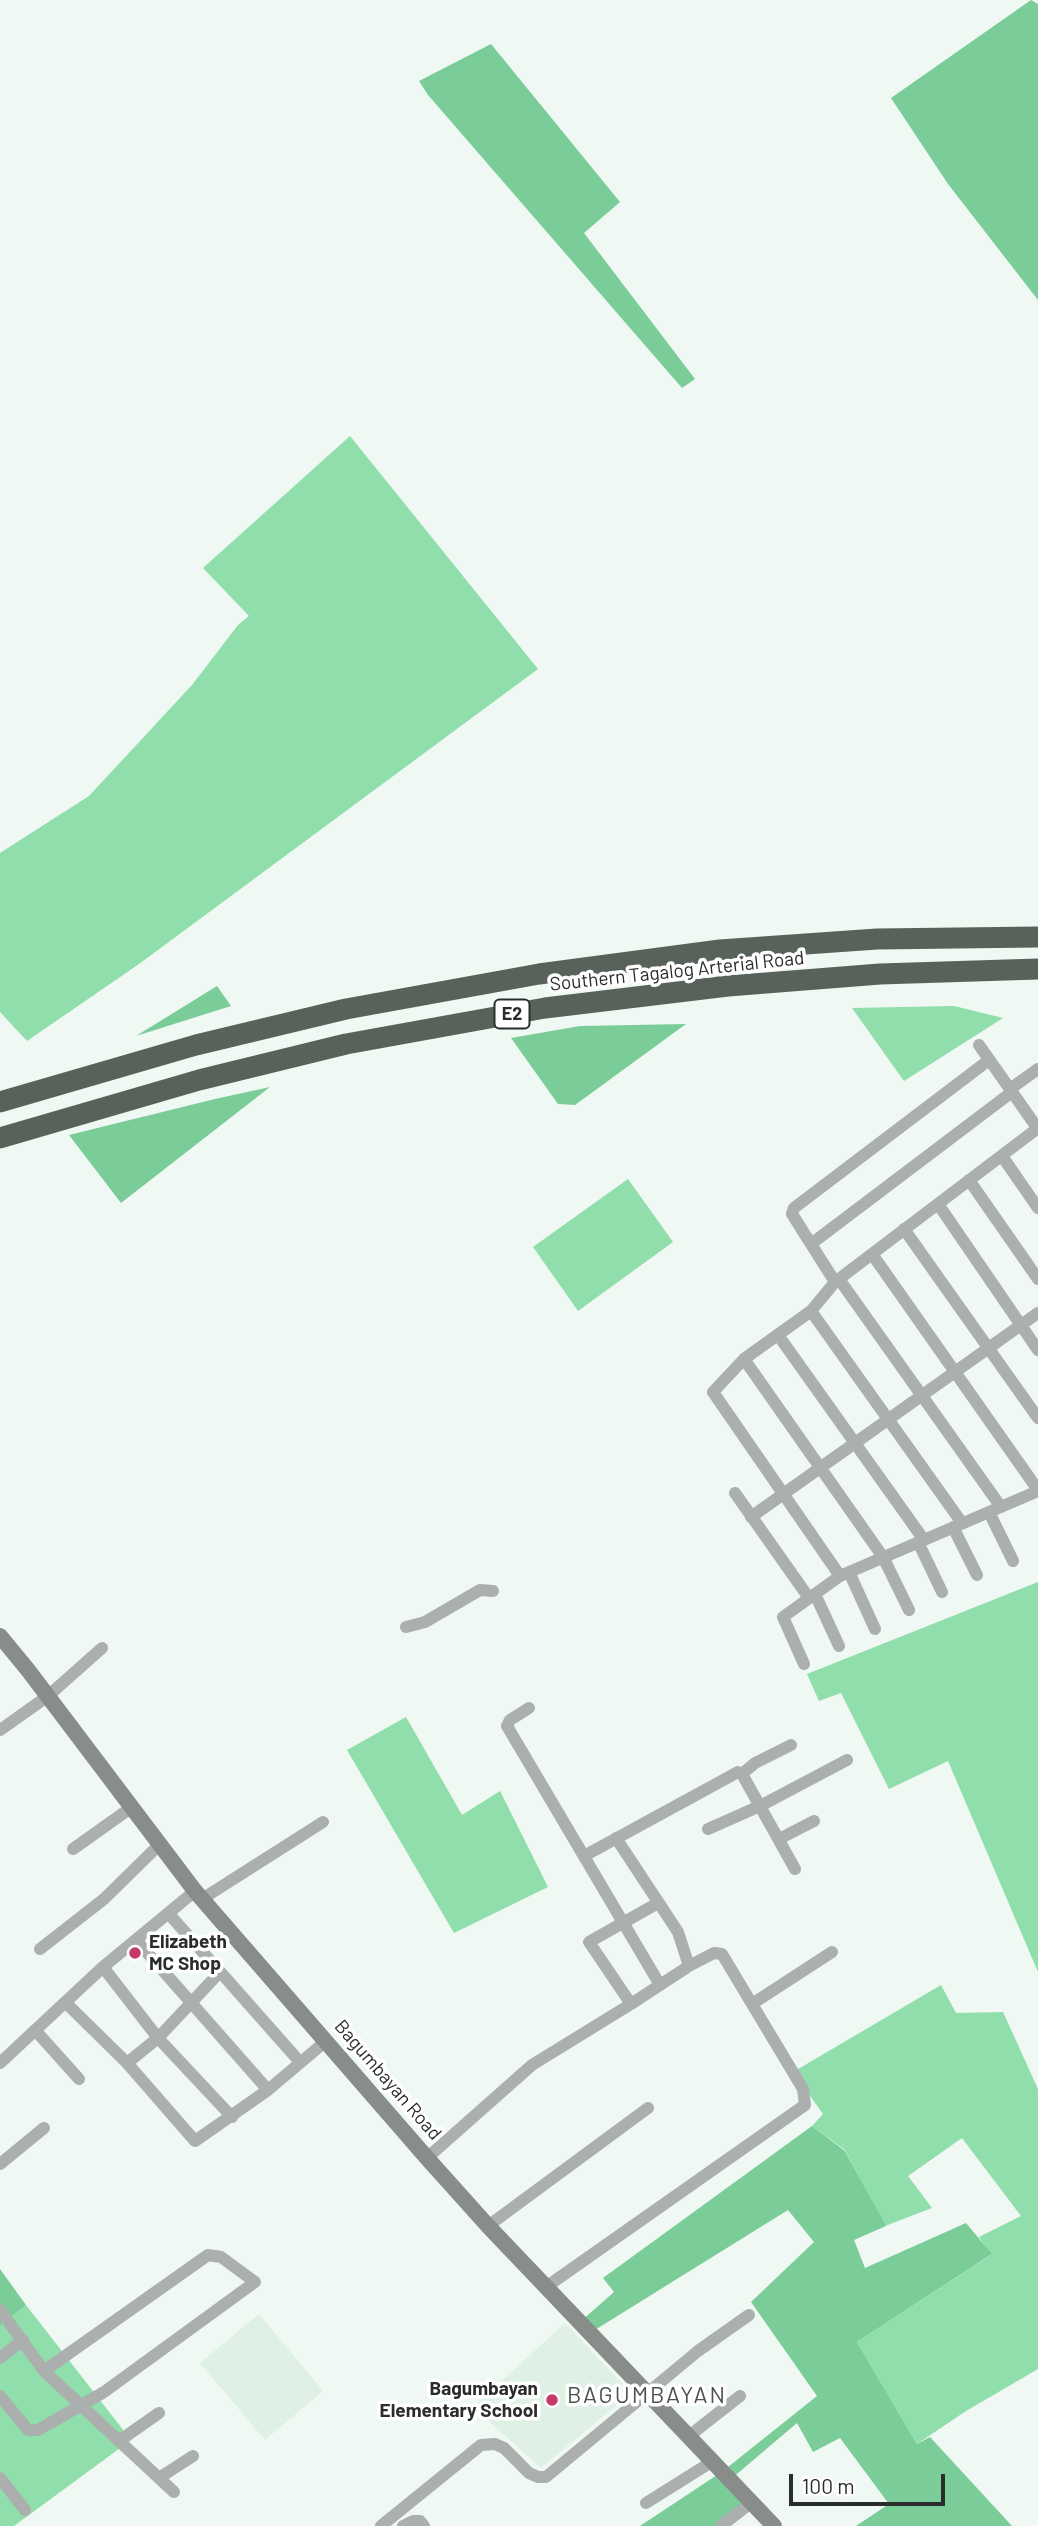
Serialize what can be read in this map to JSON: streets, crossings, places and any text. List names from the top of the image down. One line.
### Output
{"streets":{"highway":["Southern Tagalog Arterial Road","E2"],"street":["Bagumbayan Road"]},"districts":["BAGUMBAYAN"],"places":["Elizabeth MC Shop","Bagumbayan Elementary School"],"scale_bar":"100 m"}
